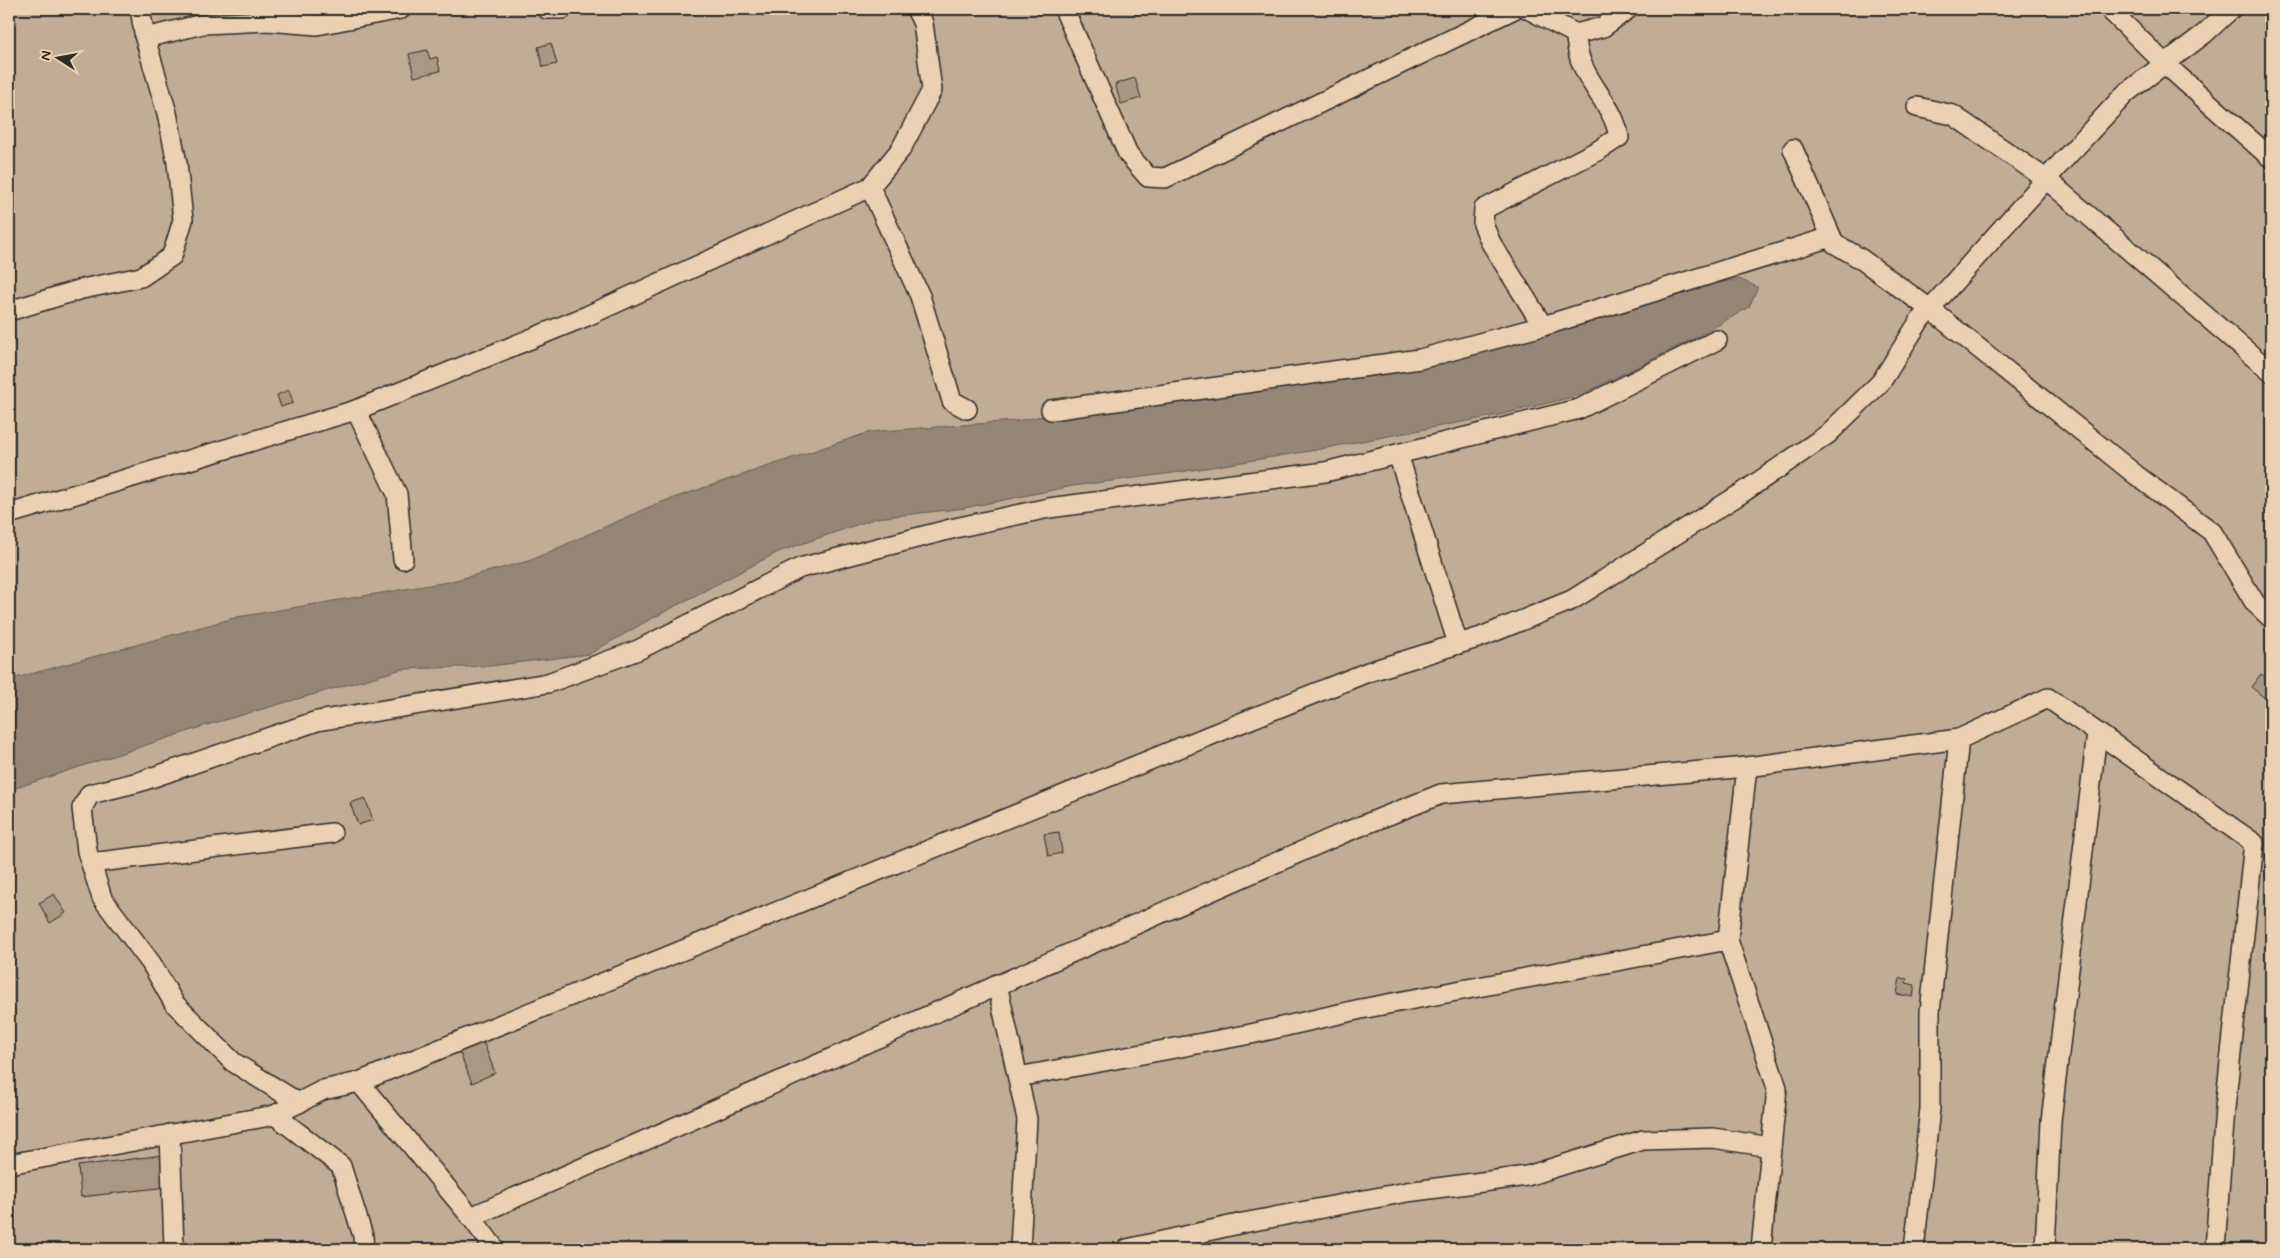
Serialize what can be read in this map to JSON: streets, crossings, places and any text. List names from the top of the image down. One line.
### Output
{"north":"left"}
